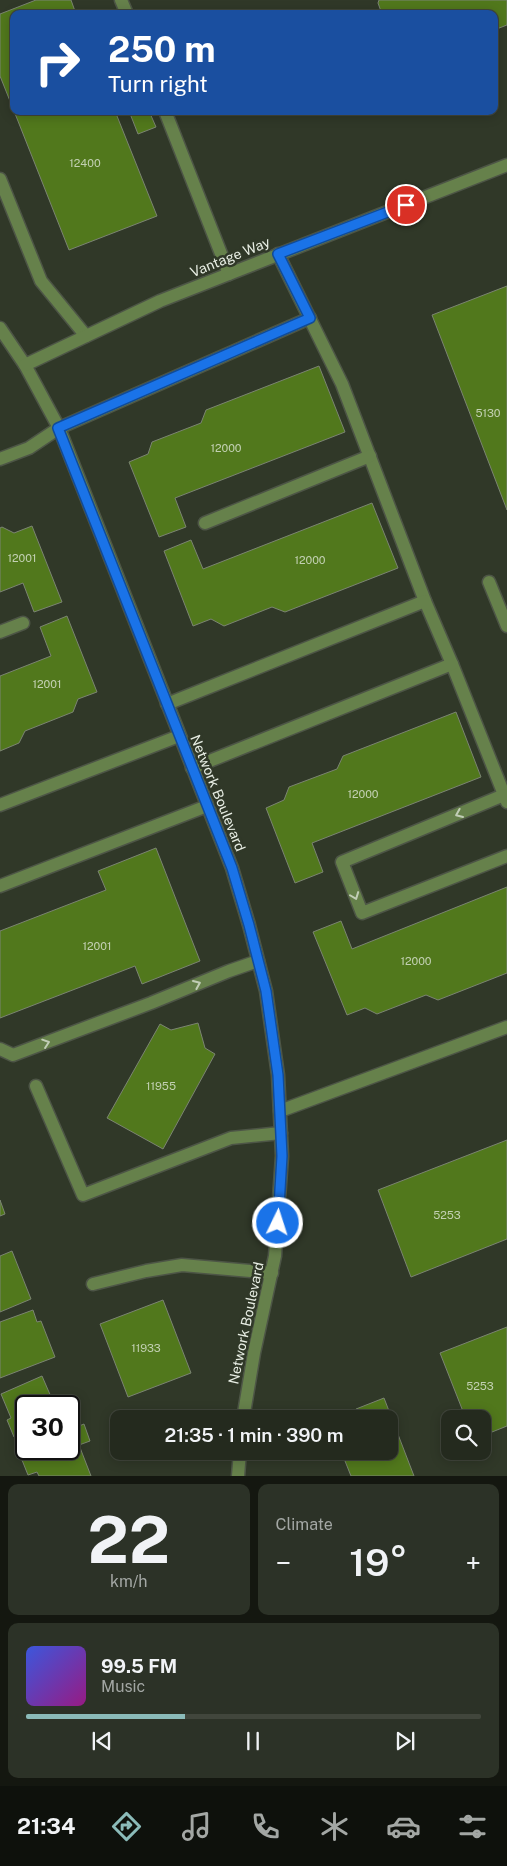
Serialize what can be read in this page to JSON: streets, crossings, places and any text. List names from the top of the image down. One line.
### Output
{"streets":{"street":["Vantage Way","Network Boulevard"]},"crossings":[["Vantage Way","Network Boulevard"]],"house_numbers":["12400","5130","12000","12001","12000","12001","12000","12001","12000","11955","5253","11933","5253"],"page":{"turn":["250 m","Turn right"],"limit":"30","trip":"21:35 · 1 min · 390 m","tile":[["22","km/h"],"Climate"],"heat":["−","19°","+"],"song":["99.5 FM","Music"],"tabs":"21:34"}}
